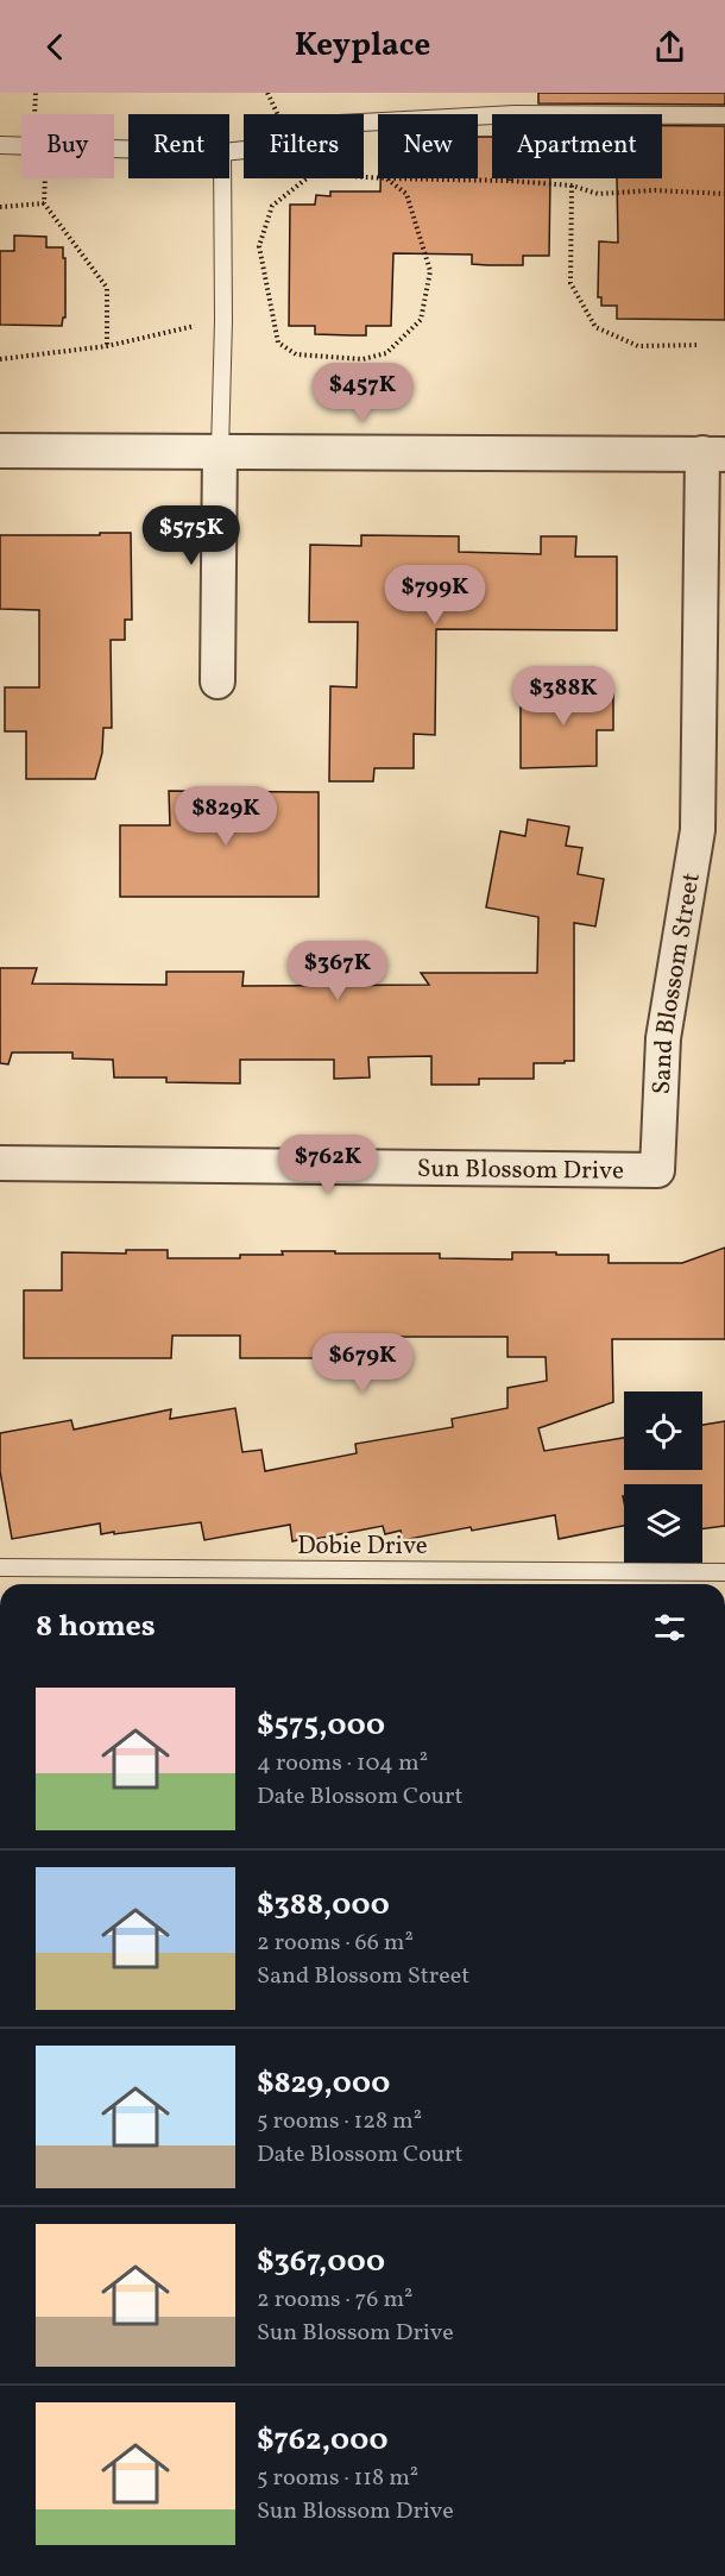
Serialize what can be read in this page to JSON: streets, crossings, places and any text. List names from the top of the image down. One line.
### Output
{"streets":{"street":["Sand Blossom Street","Sun Blossom Drive"],"lane":["Dobie Drive"]},"crossings":[["Sand Blossom Street","Sun Blossom Drive"]],"page":{"header":"Keyplace","chip":["Buy","Rent","Filters","New","Apartment"],"price":["$457K","$575K","$799K","$388K","$829K","$367K","$762K","$679K"],"heading":"8 homes","list":[{"name":"$575,000","note":"4 rooms · 104 m² · Date Blossom Court"},{"name":"$388,000","note":"2 rooms · 66 m² · Sand Blossom Street"},{"name":"$829,000","note":"5 rooms · 128 m² · Date Blossom Court"},{"name":"$367,000","note":"2 rooms · 76 m² · Sun Blossom Drive"},{"name":"$762,000","note":"5 rooms · 118 m² · Sun Blossom Drive"}]}}
